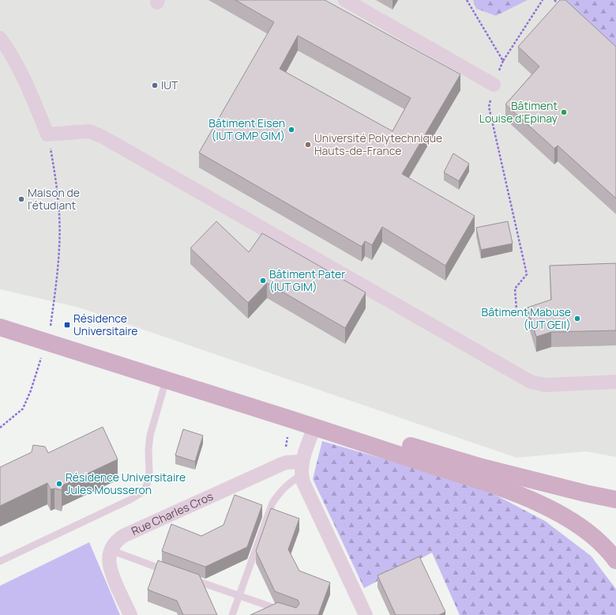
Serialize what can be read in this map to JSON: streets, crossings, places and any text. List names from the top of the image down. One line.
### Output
{"streets":{"street":["Rue Charles Cros"]},"places":{"other":["IUT","Bâtiment Louise d'Epinay","Bâtiment Eisen (IUT GMP GIM)","Université Polytechnique Hauts-de-France","Maison de l'étudiant","Bâtiment Pater (IUT GIM)","Bâtiment Mabuse (IUT GEII)","Résidence Universitaire Jules Mousseron"],"transit":["Résidence Universitaire"]}}
